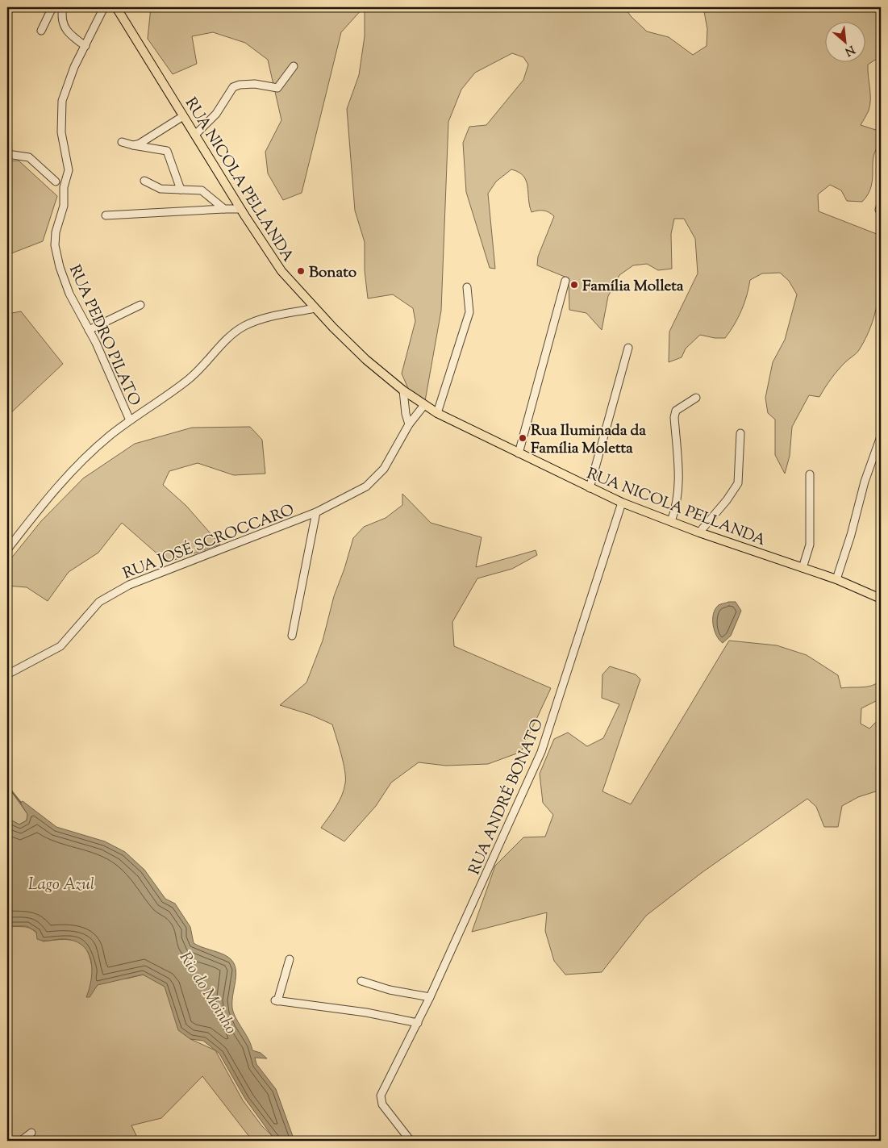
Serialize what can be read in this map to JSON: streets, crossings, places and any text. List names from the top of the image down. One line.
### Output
{"streets":{"main road":["RUA NICOLA PELLANDA"],"street":["RUA PEDRO PILATO","RUA JOSÉ SCROCCARO","RUA ANDRÉ BONATO"]},"crossings":[["RUA NICOLA PELLANDA","RUA JOSÉ SCROCCARO"],["RUA NICOLA PELLANDA","RUA ANDRÉ BONATO"]],"water":["Lago Azul","Rio do Moinho"],"places":["Bonato","Família Molleta","Rua Iluminada da Família Moletta"],"north":"bottom right"}
